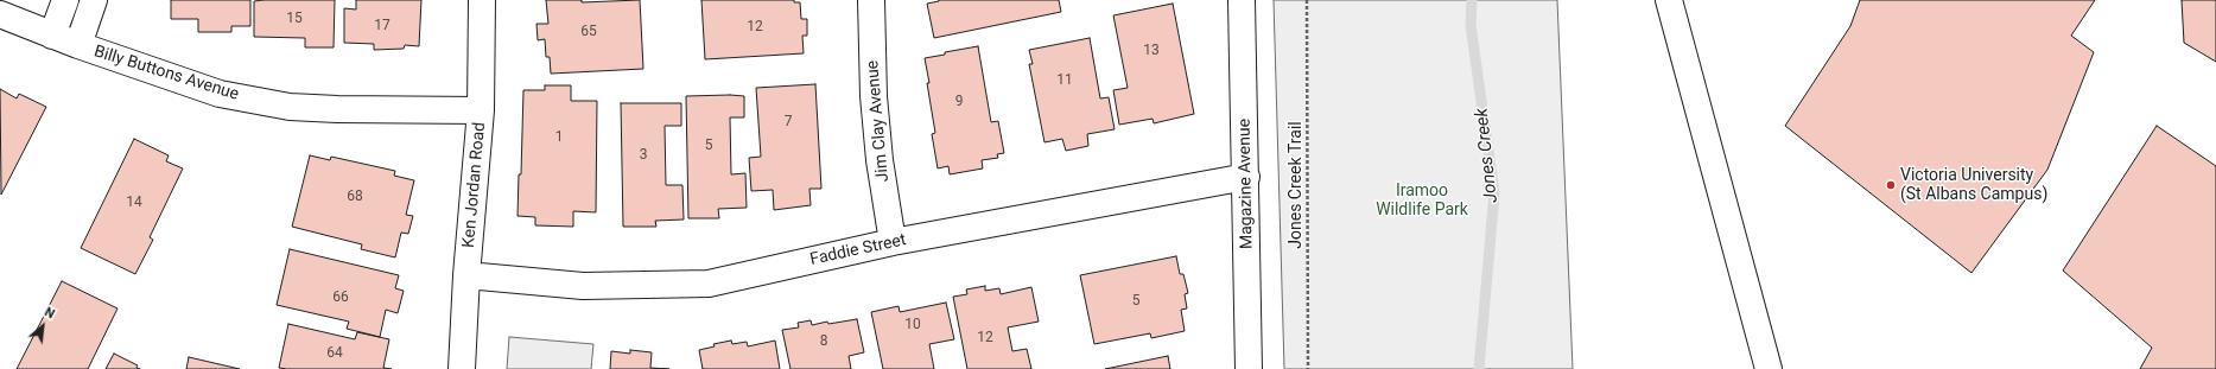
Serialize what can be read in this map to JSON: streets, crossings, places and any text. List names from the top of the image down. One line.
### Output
{"streets":{"street":["Billy Buttons Avenue","Jim Clay Avenue","Magazine Avenue","Ken Jordan Road","Faddie Street"],"path":["Jones Creek Trail"]},"crossings":[["Billy Buttons Avenue","Ken Jordan Road"],["Jim Clay Avenue","Faddie Street"],["Magazine Avenue","Faddie Street"],["Ken Jordan Road","Faddie Street"]],"water":["Jones Creek"],"parks":["Iramoo Wildlife Park"],"places":["Victoria University (St Albans Campus)"],"house_numbers":["15","17","12","65","13","11","9","7","1","5","3","68","14","66","5","10","12","8","64"],"north":"top right"}
